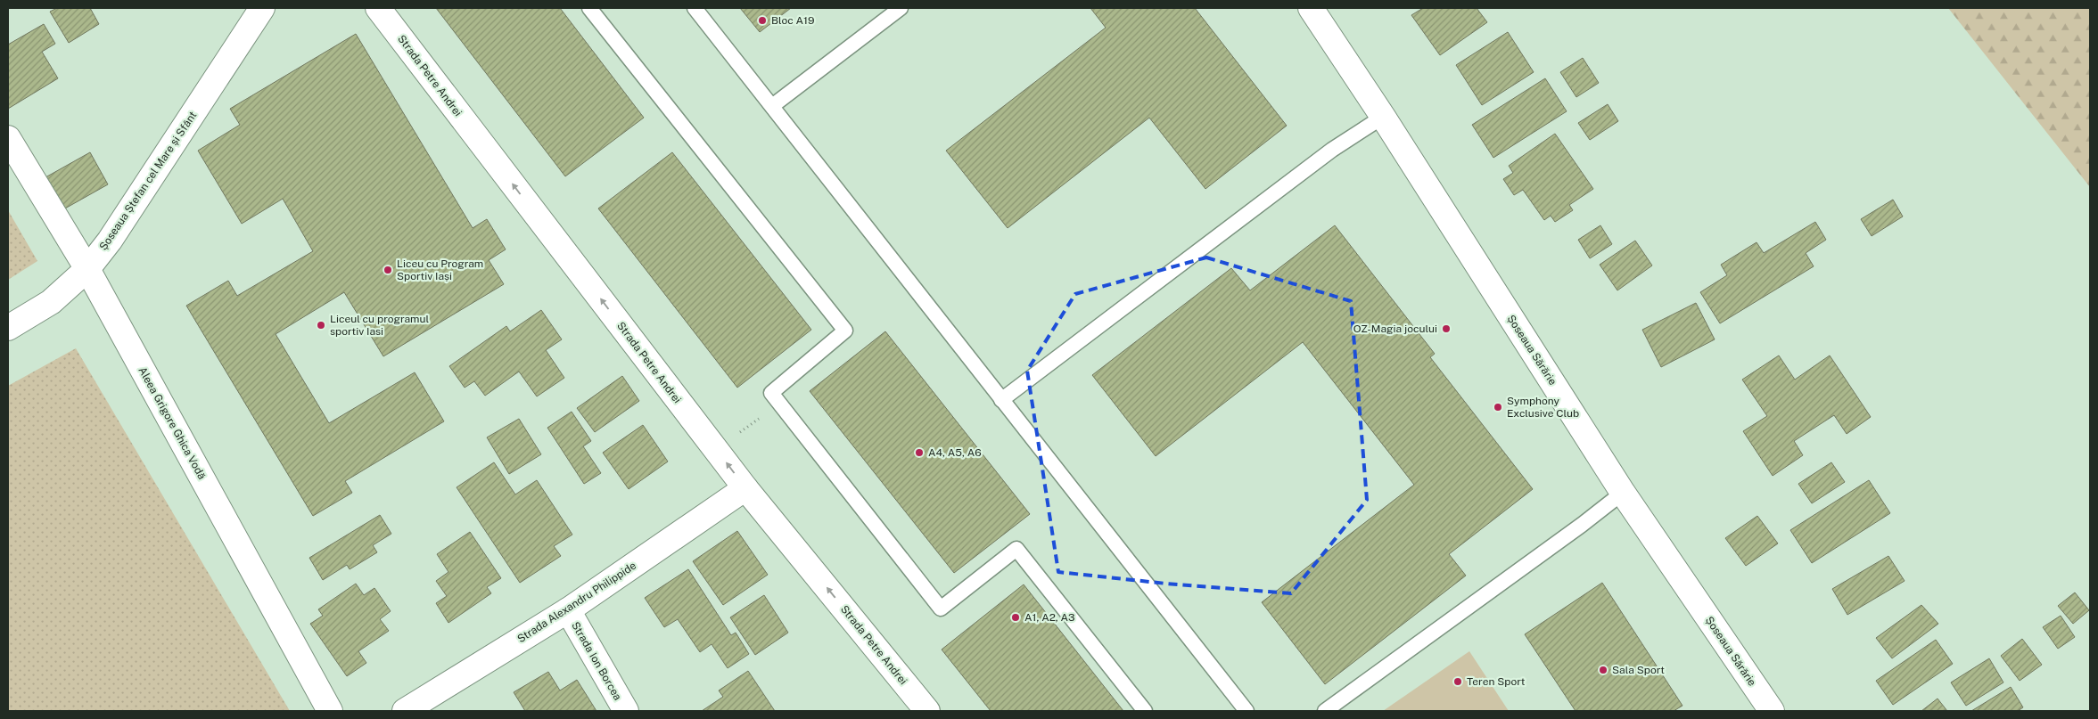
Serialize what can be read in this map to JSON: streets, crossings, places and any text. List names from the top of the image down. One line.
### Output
{"streets":{"street":["Strada Petre Andrei","Șoseaua Ștefan cel Mare și Sfânt","Șoseaua Sărărie","Aleea Grigore Ghica Vodă","Strada Alexandru Philippide","Strada Ion Borcea"]},"crossings":[["Strada Petre Andrei","Strada Alexandru Philippide"],["Șoseaua Ștefan cel Mare și Sfânt","Aleea Grigore Ghica Vodă"],["Strada Alexandru Philippide","Strada Ion Borcea"]],"one_way":["Strada Petre Andrei"],"places":["Bloc A19","Liceu cu Program Sportiv Iași","Liceul cu programul sportiv Iasi","OZ-Magia jocului","Symphony Exclusive Club","A4, A5, A6","A1, A2, A3","Sala Sport","Teren Sport"]}
